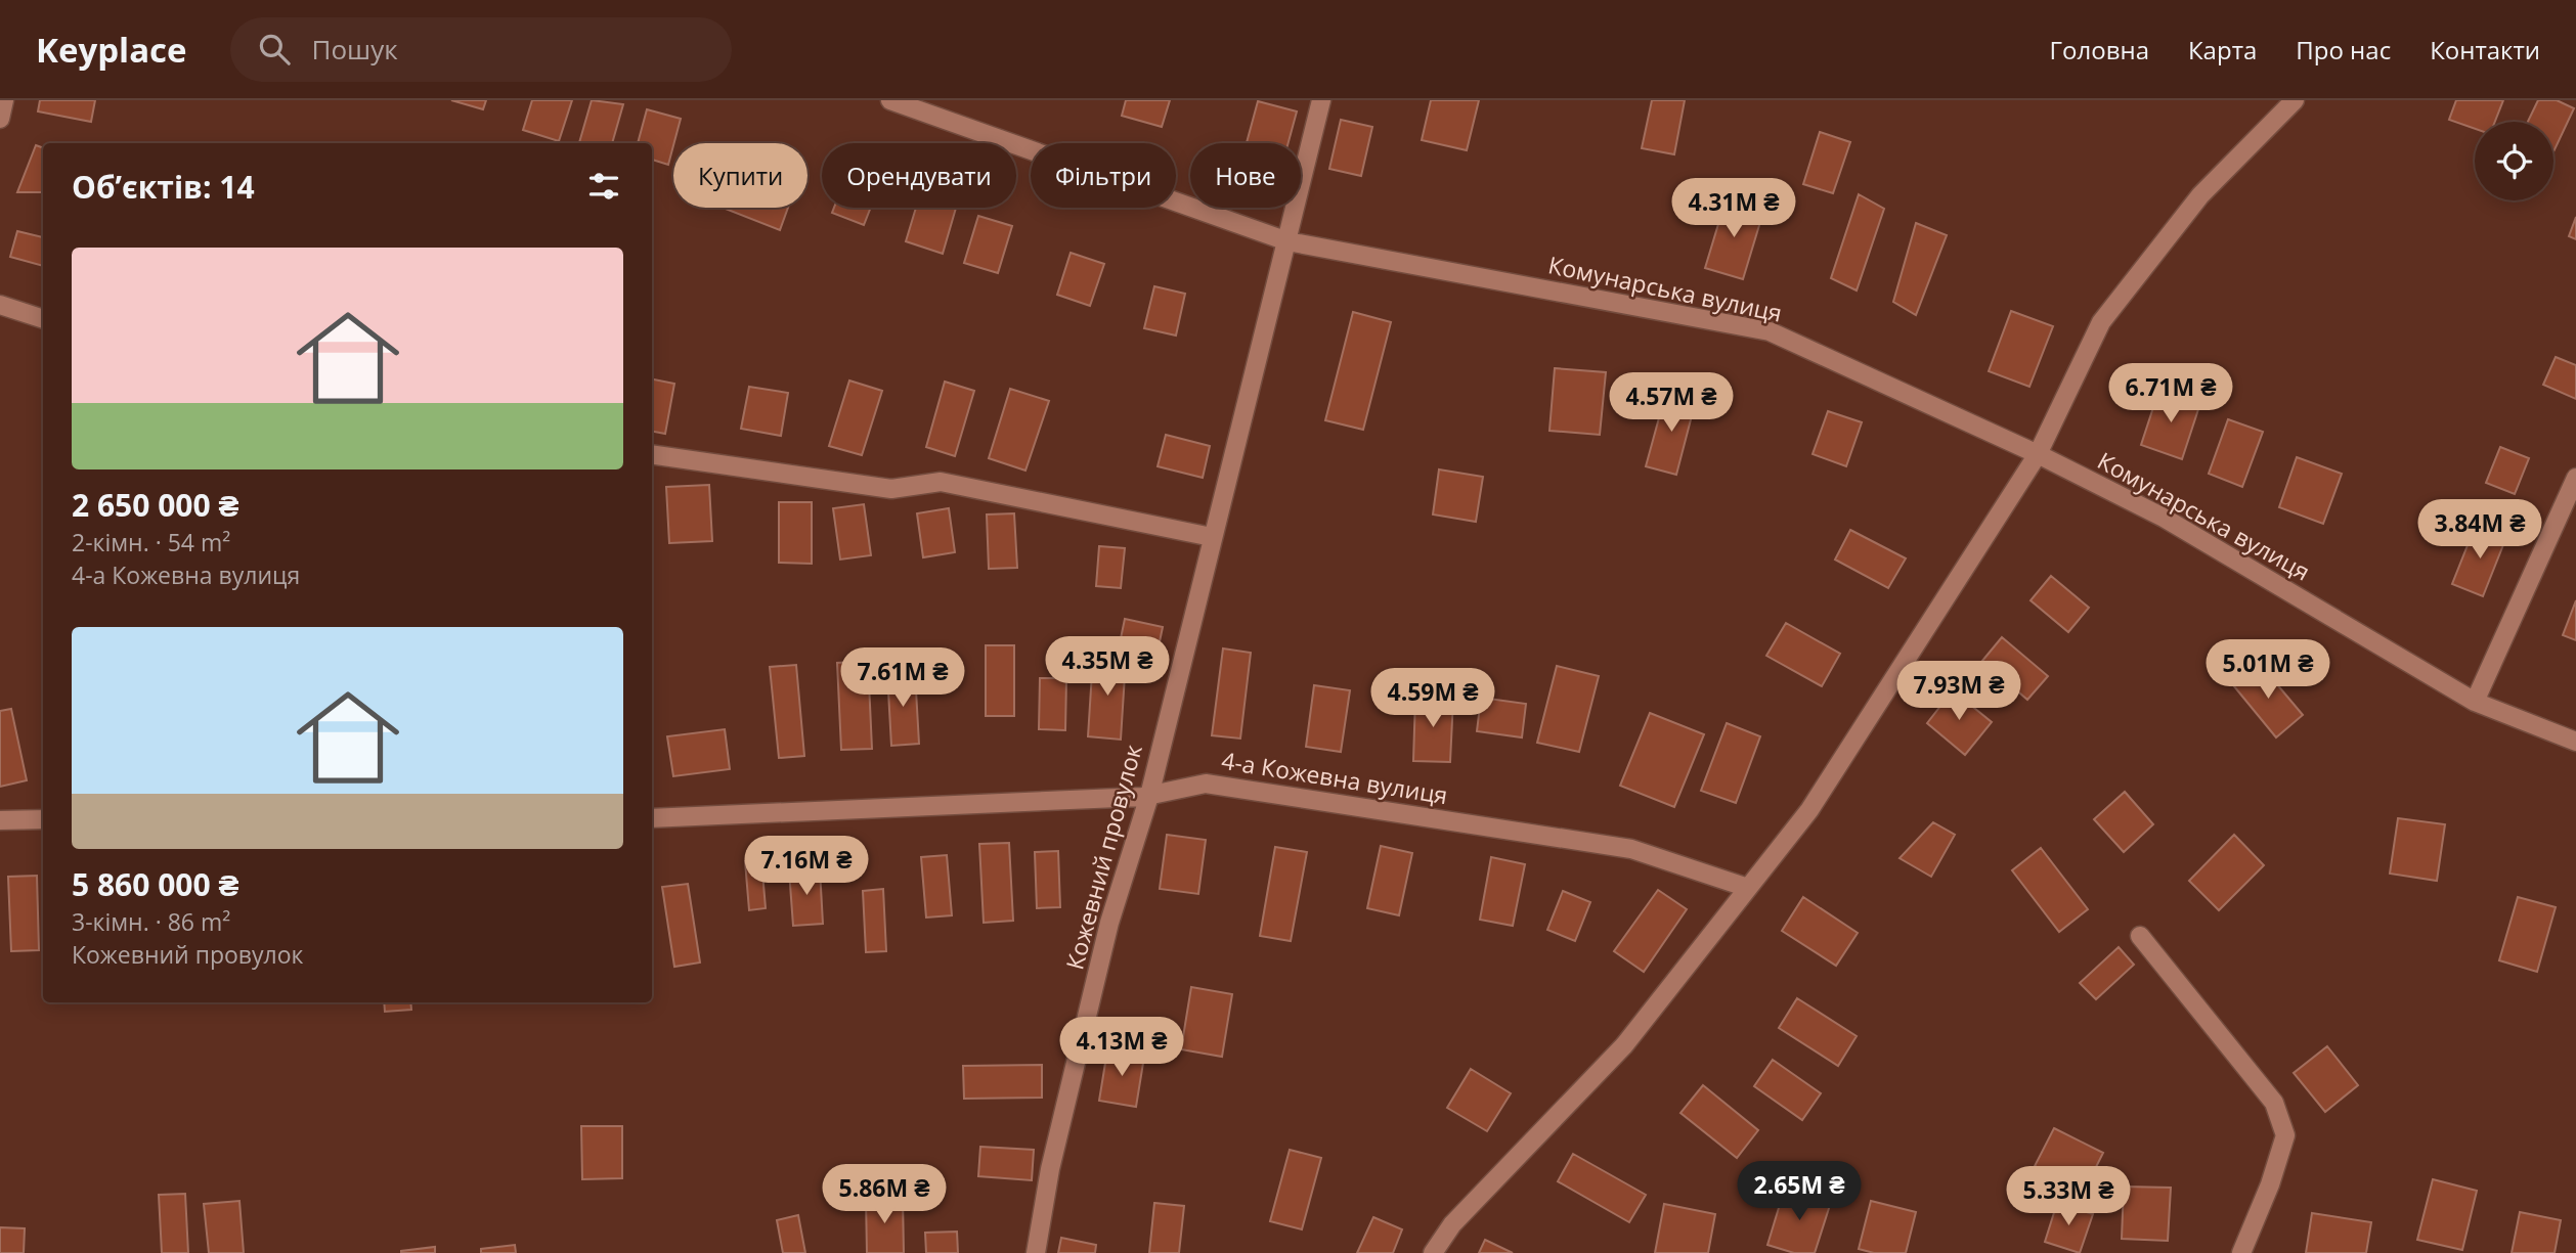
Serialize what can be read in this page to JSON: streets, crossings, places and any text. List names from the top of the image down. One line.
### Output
{"streets":{"street":["Комунарська вулиця","4-а Кожевна вулиця","Кожевний провулок"]},"crossings":[["Комунарська вулиця","Кожевний провулок"],["4-а Кожевна вулиця","Кожевний провулок"]],"page":{"header":"Keyplace","search":"Пошук","nav":["Головна","Карта","Про нас","Контакти"],"chip":["Купити","Орендувати","Фільтри","Нове"],"heading":"Об’єктів: 14","price":["4.31M ₴","6.71M ₴","4.57M ₴","3.84M ₴","4.35M ₴","5.01M ₴","7.61M ₴","7.93M ₴","4.59M ₴","7.16M ₴","4.13M ₴","2.65M ₴","5.86M ₴","5.33M ₴"],"list":[{"name":"2 650 000 ₴","note":"2-кімн. · 54 m² · 4-а Кожевна вулиця"},{"name":"5 860 000 ₴","note":"3-кімн. · 86 m² · Кожевний провулок"}]}}
